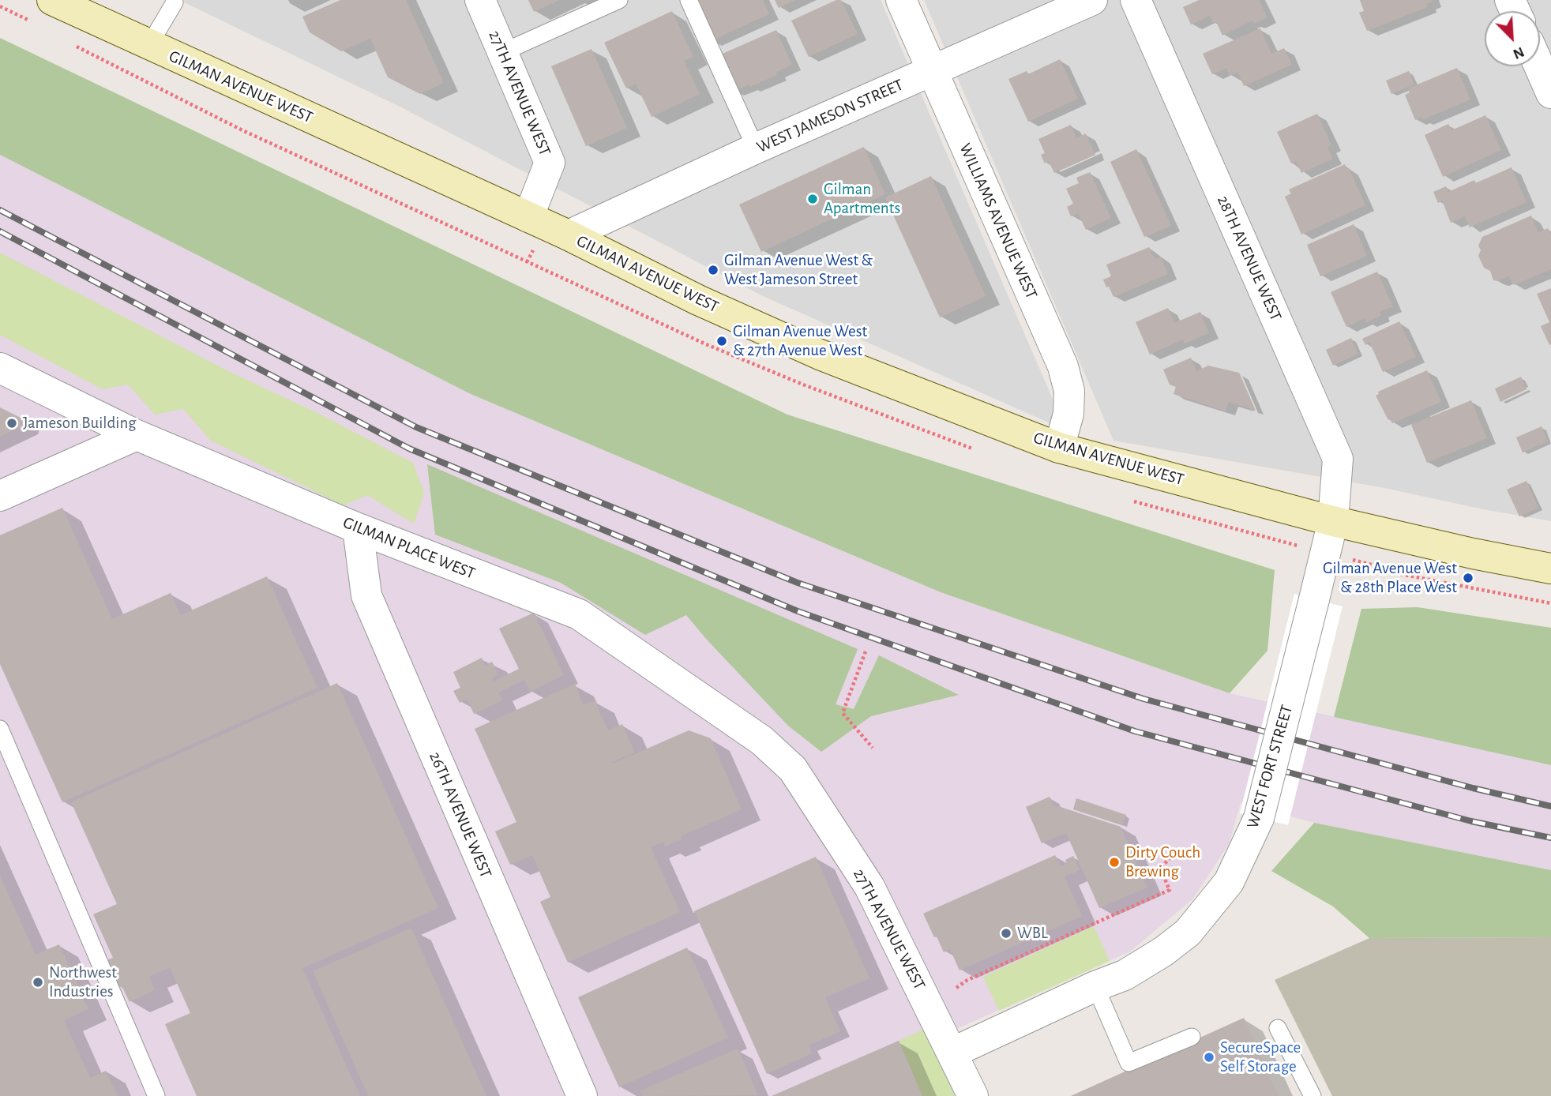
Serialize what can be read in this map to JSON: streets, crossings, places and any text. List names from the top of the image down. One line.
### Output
{"streets":{"main road":["GILMAN AVENUE WEST"],"street":["27TH AVENUE WEST","WEST JAMESON STREET","WILLIAMS AVENUE WEST","28TH AVENUE WEST","GILMAN PLACE WEST","WEST FORT STREET","26TH AVENUE WEST"]},"crossings":[["GILMAN AVENUE WEST","27TH AVENUE WEST"],["GILMAN AVENUE WEST","WEST JAMESON STREET"],["GILMAN AVENUE WEST","WILLIAMS AVENUE WEST"],["GILMAN AVENUE WEST","28TH AVENUE WEST"],["GILMAN AVENUE WEST","WEST FORT STREET"],["27TH AVENUE WEST","GILMAN PLACE WEST"],["27TH AVENUE WEST","WEST FORT STREET"],["WEST JAMESON STREET","WILLIAMS AVENUE WEST"],["28TH AVENUE WEST","WEST FORT STREET"],["GILMAN PLACE WEST","26TH AVENUE WEST"]],"places":["Gilman Apartments","Gilman Avenue West & West Jameson Street","Gilman Avenue West & 27th Avenue West","Jameson Building","Gilman Avenue West & 28th Place West","Dirty Couch Brewing","WBL","Northwest Industries","SecureSpace Self Storage"],"north":"bottom right"}
